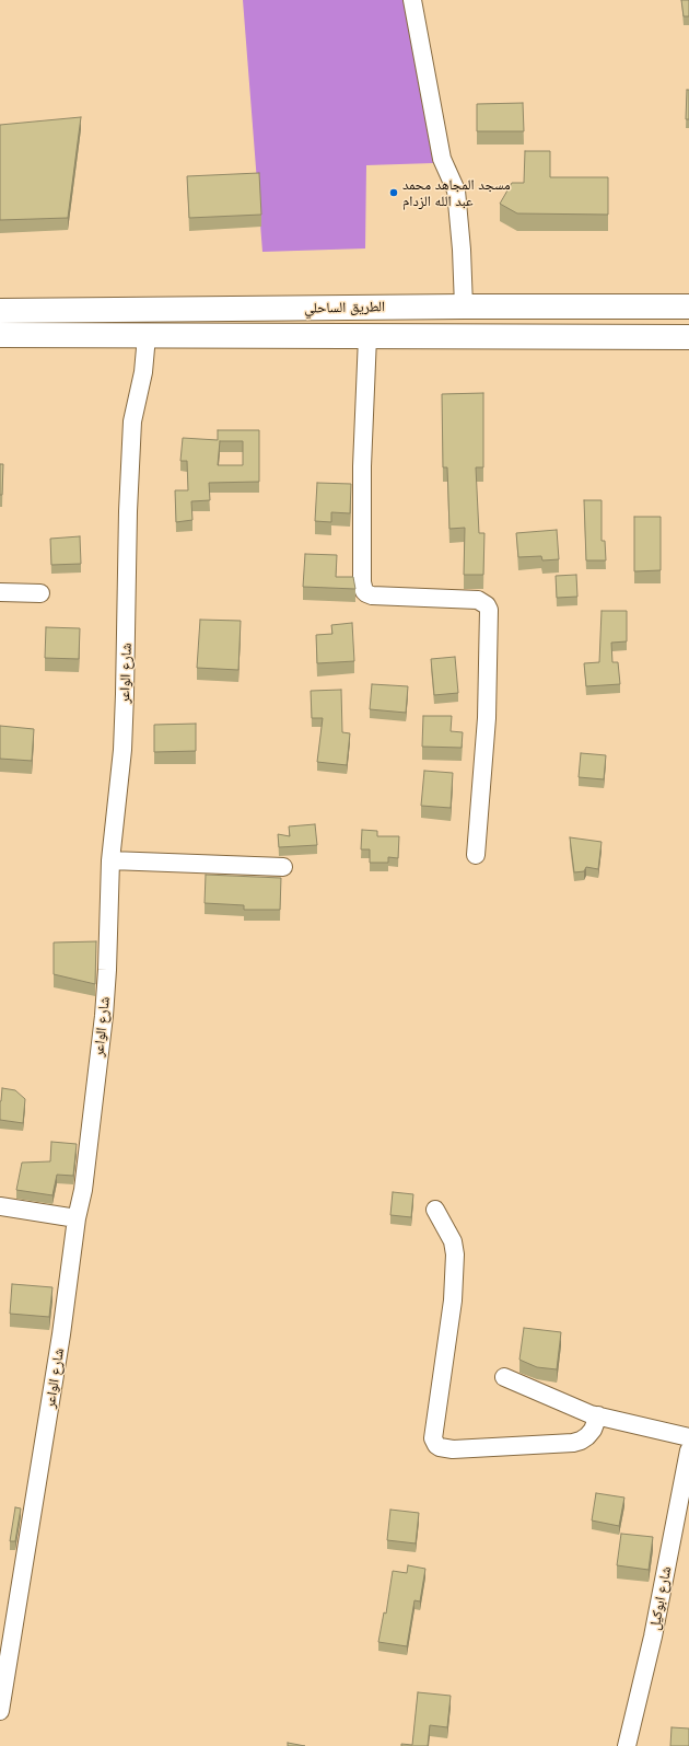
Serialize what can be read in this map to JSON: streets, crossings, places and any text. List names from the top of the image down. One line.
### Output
{"streets":{"highway":["الطريق الساحلي"],"street":["شارع الواعر","شارع ابوكيل"]},"crossings":[["الطريق الساحلي","شارع الواعر"]],"places":["مسجد المجاهد محمد عبد الله الزدام"]}
